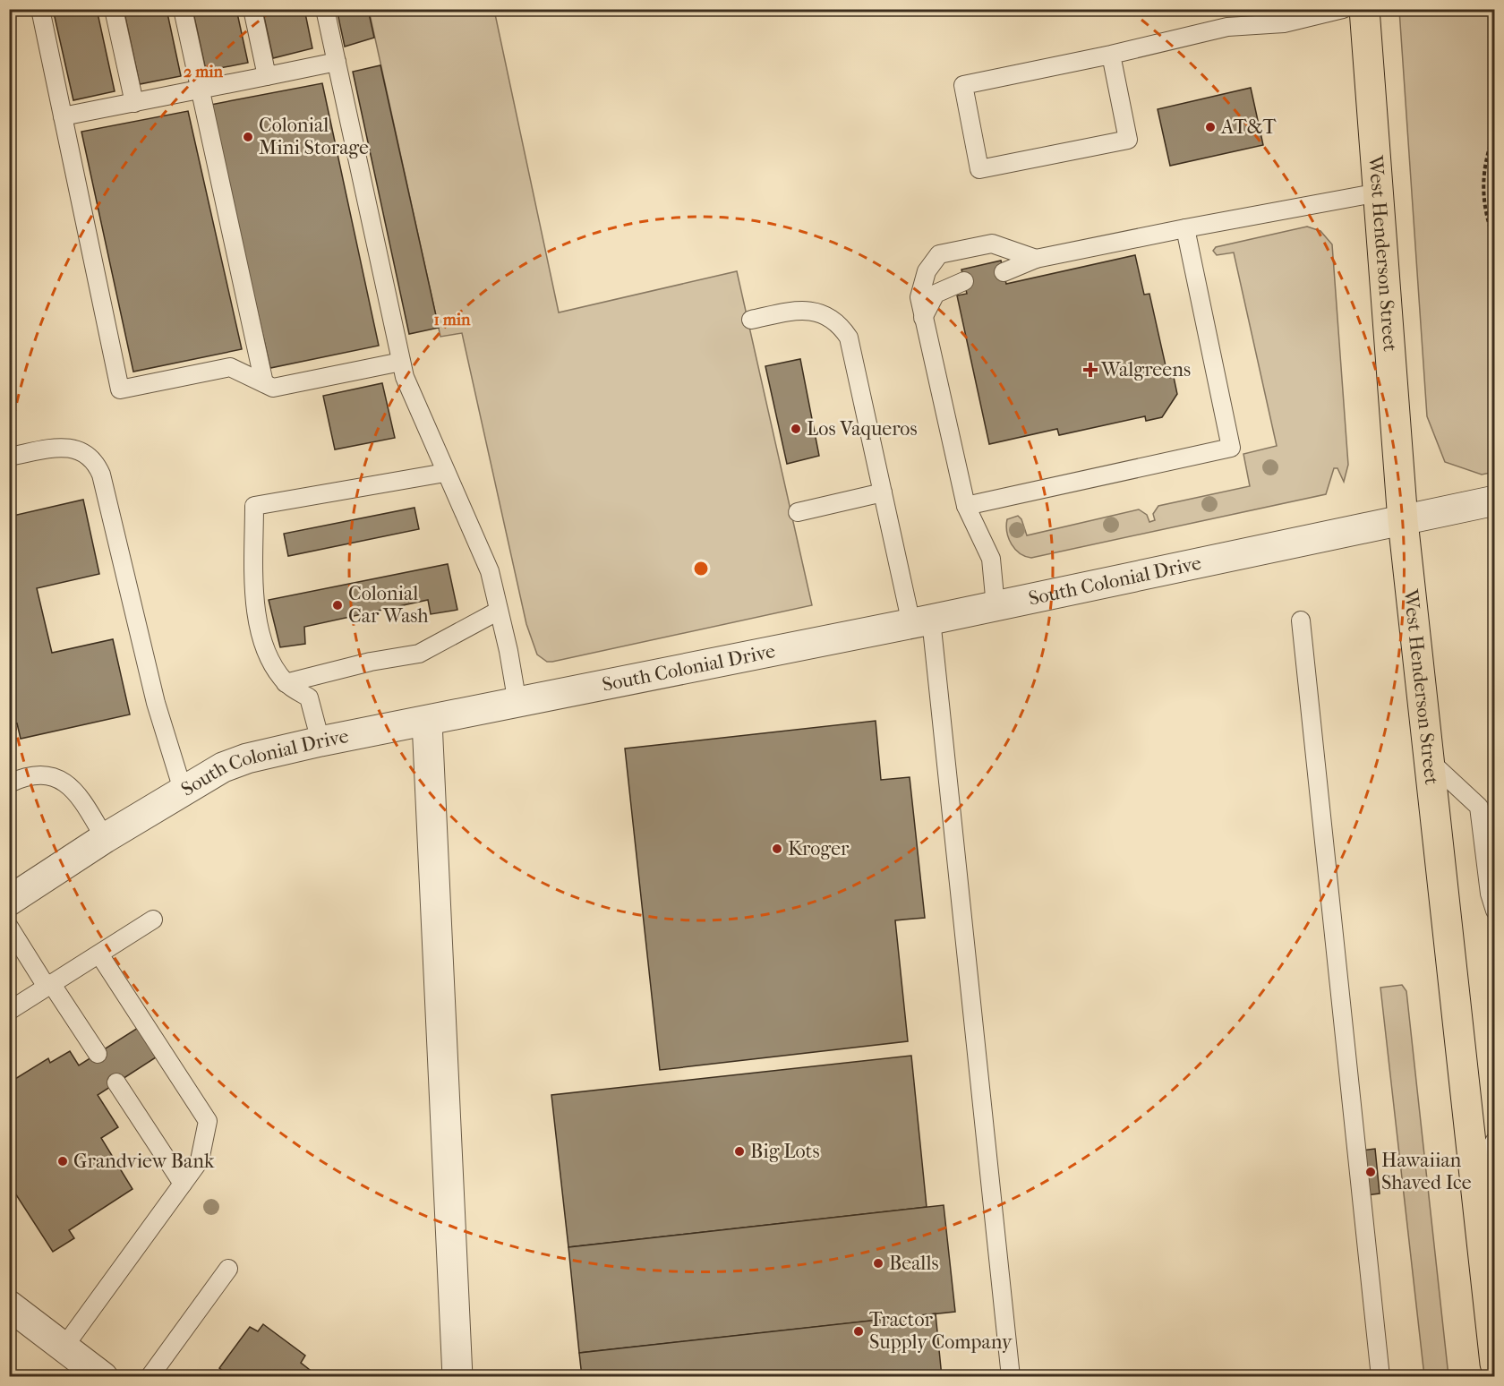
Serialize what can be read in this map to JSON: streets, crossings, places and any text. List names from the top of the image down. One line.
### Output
{"streets":{"main road":["West Henderson Street"],"street":["South Colonial Drive"]},"crossings":[["West Henderson Street","South Colonial Drive"]],"places":{"other":["AT&T","Colonial Mini Storage","Los Vaqueros","Colonial Car Wash","Kroger","Big Lots","Grandview Bank","Hawaiian Shaved Ice","Bealls","Tractor Supply Company"],"health":["Walgreens"]},"rings":["2 min","1 min"]}
